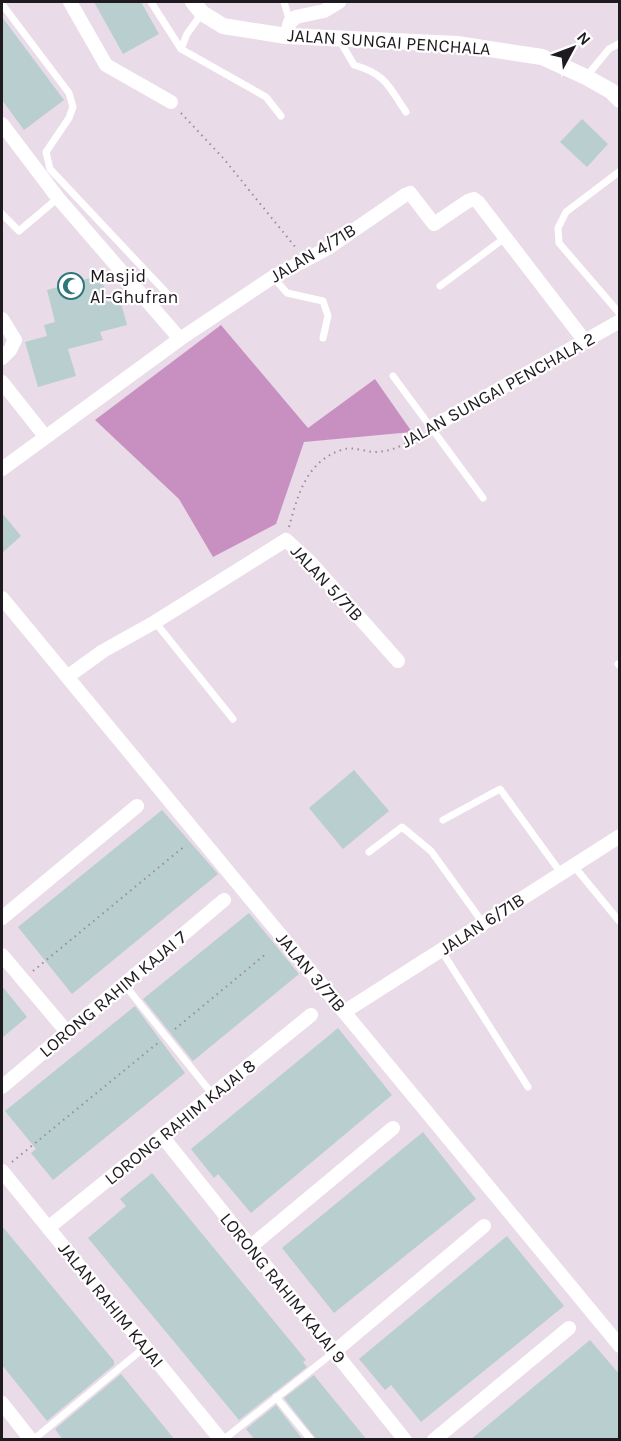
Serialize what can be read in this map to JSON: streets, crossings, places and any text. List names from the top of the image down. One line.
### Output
{"streets":{"street":["JALAN SUNGAI PENCHALA","JALAN 4/71B","JALAN SUNGAI PENCHALA 2","JALAN 5/71B","JALAN 6/71B","JALAN 3/71B","LORONG RAHIM KAJAI 7","LORONG RAHIM KAJAI 8","LORONG RAHIM KAJAI 9","JALAN RAHIM KAJAI"]},"crossings":[["JALAN 4/71B","JALAN SUNGAI PENCHALA 2"],["JALAN SUNGAI PENCHALA 2","JALAN 5/71B"],["JALAN 5/71B","JALAN 3/71B"],["JALAN 6/71B","JALAN 3/71B"],["LORONG RAHIM KAJAI 8","LORONG RAHIM KAJAI 9"],["LORONG RAHIM KAJAI 8","JALAN RAHIM KAJAI"]],"places":{"mosque":["Masjid Al-Ghufran"]},"north":"top right"}
